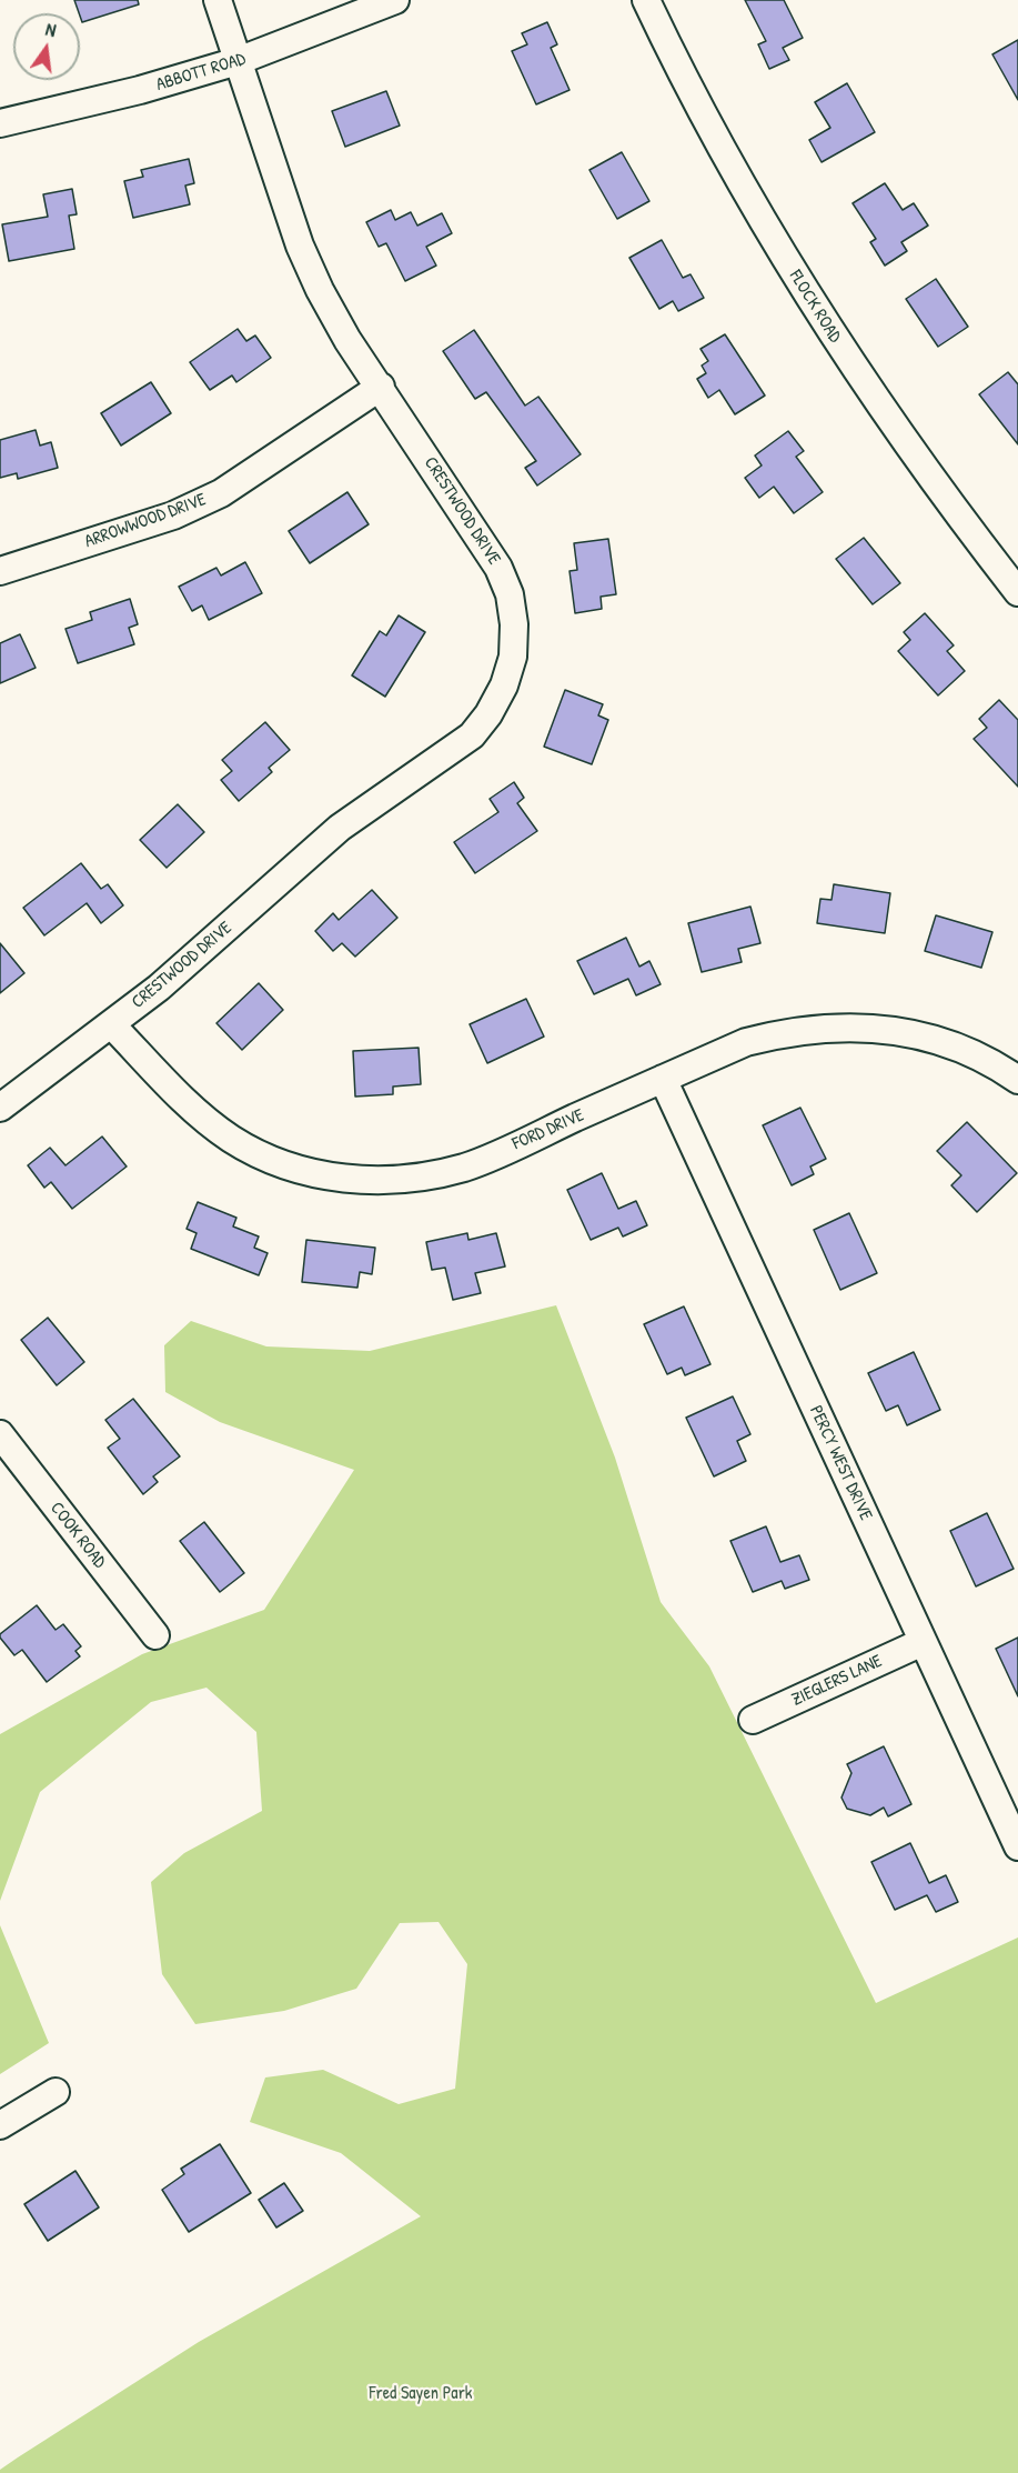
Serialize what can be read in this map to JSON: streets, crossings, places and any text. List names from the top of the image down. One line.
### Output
{"streets":{"street":["ABBOTT ROAD","FLOCK ROAD","CRESTWOOD DRIVE","ARROWWOOD DRIVE","FORD DRIVE","PERCY WEST DRIVE","COOK ROAD","ZIEGLERS LANE"]},"crossings":[["ABBOTT ROAD","CRESTWOOD DRIVE"],["CRESTWOOD DRIVE","ARROWWOOD DRIVE"],["CRESTWOOD DRIVE","FORD DRIVE"],["FORD DRIVE","PERCY WEST DRIVE"],["PERCY WEST DRIVE","ZIEGLERS LANE"]],"parks":["Fred Sayen Park"],"north":"top"}
